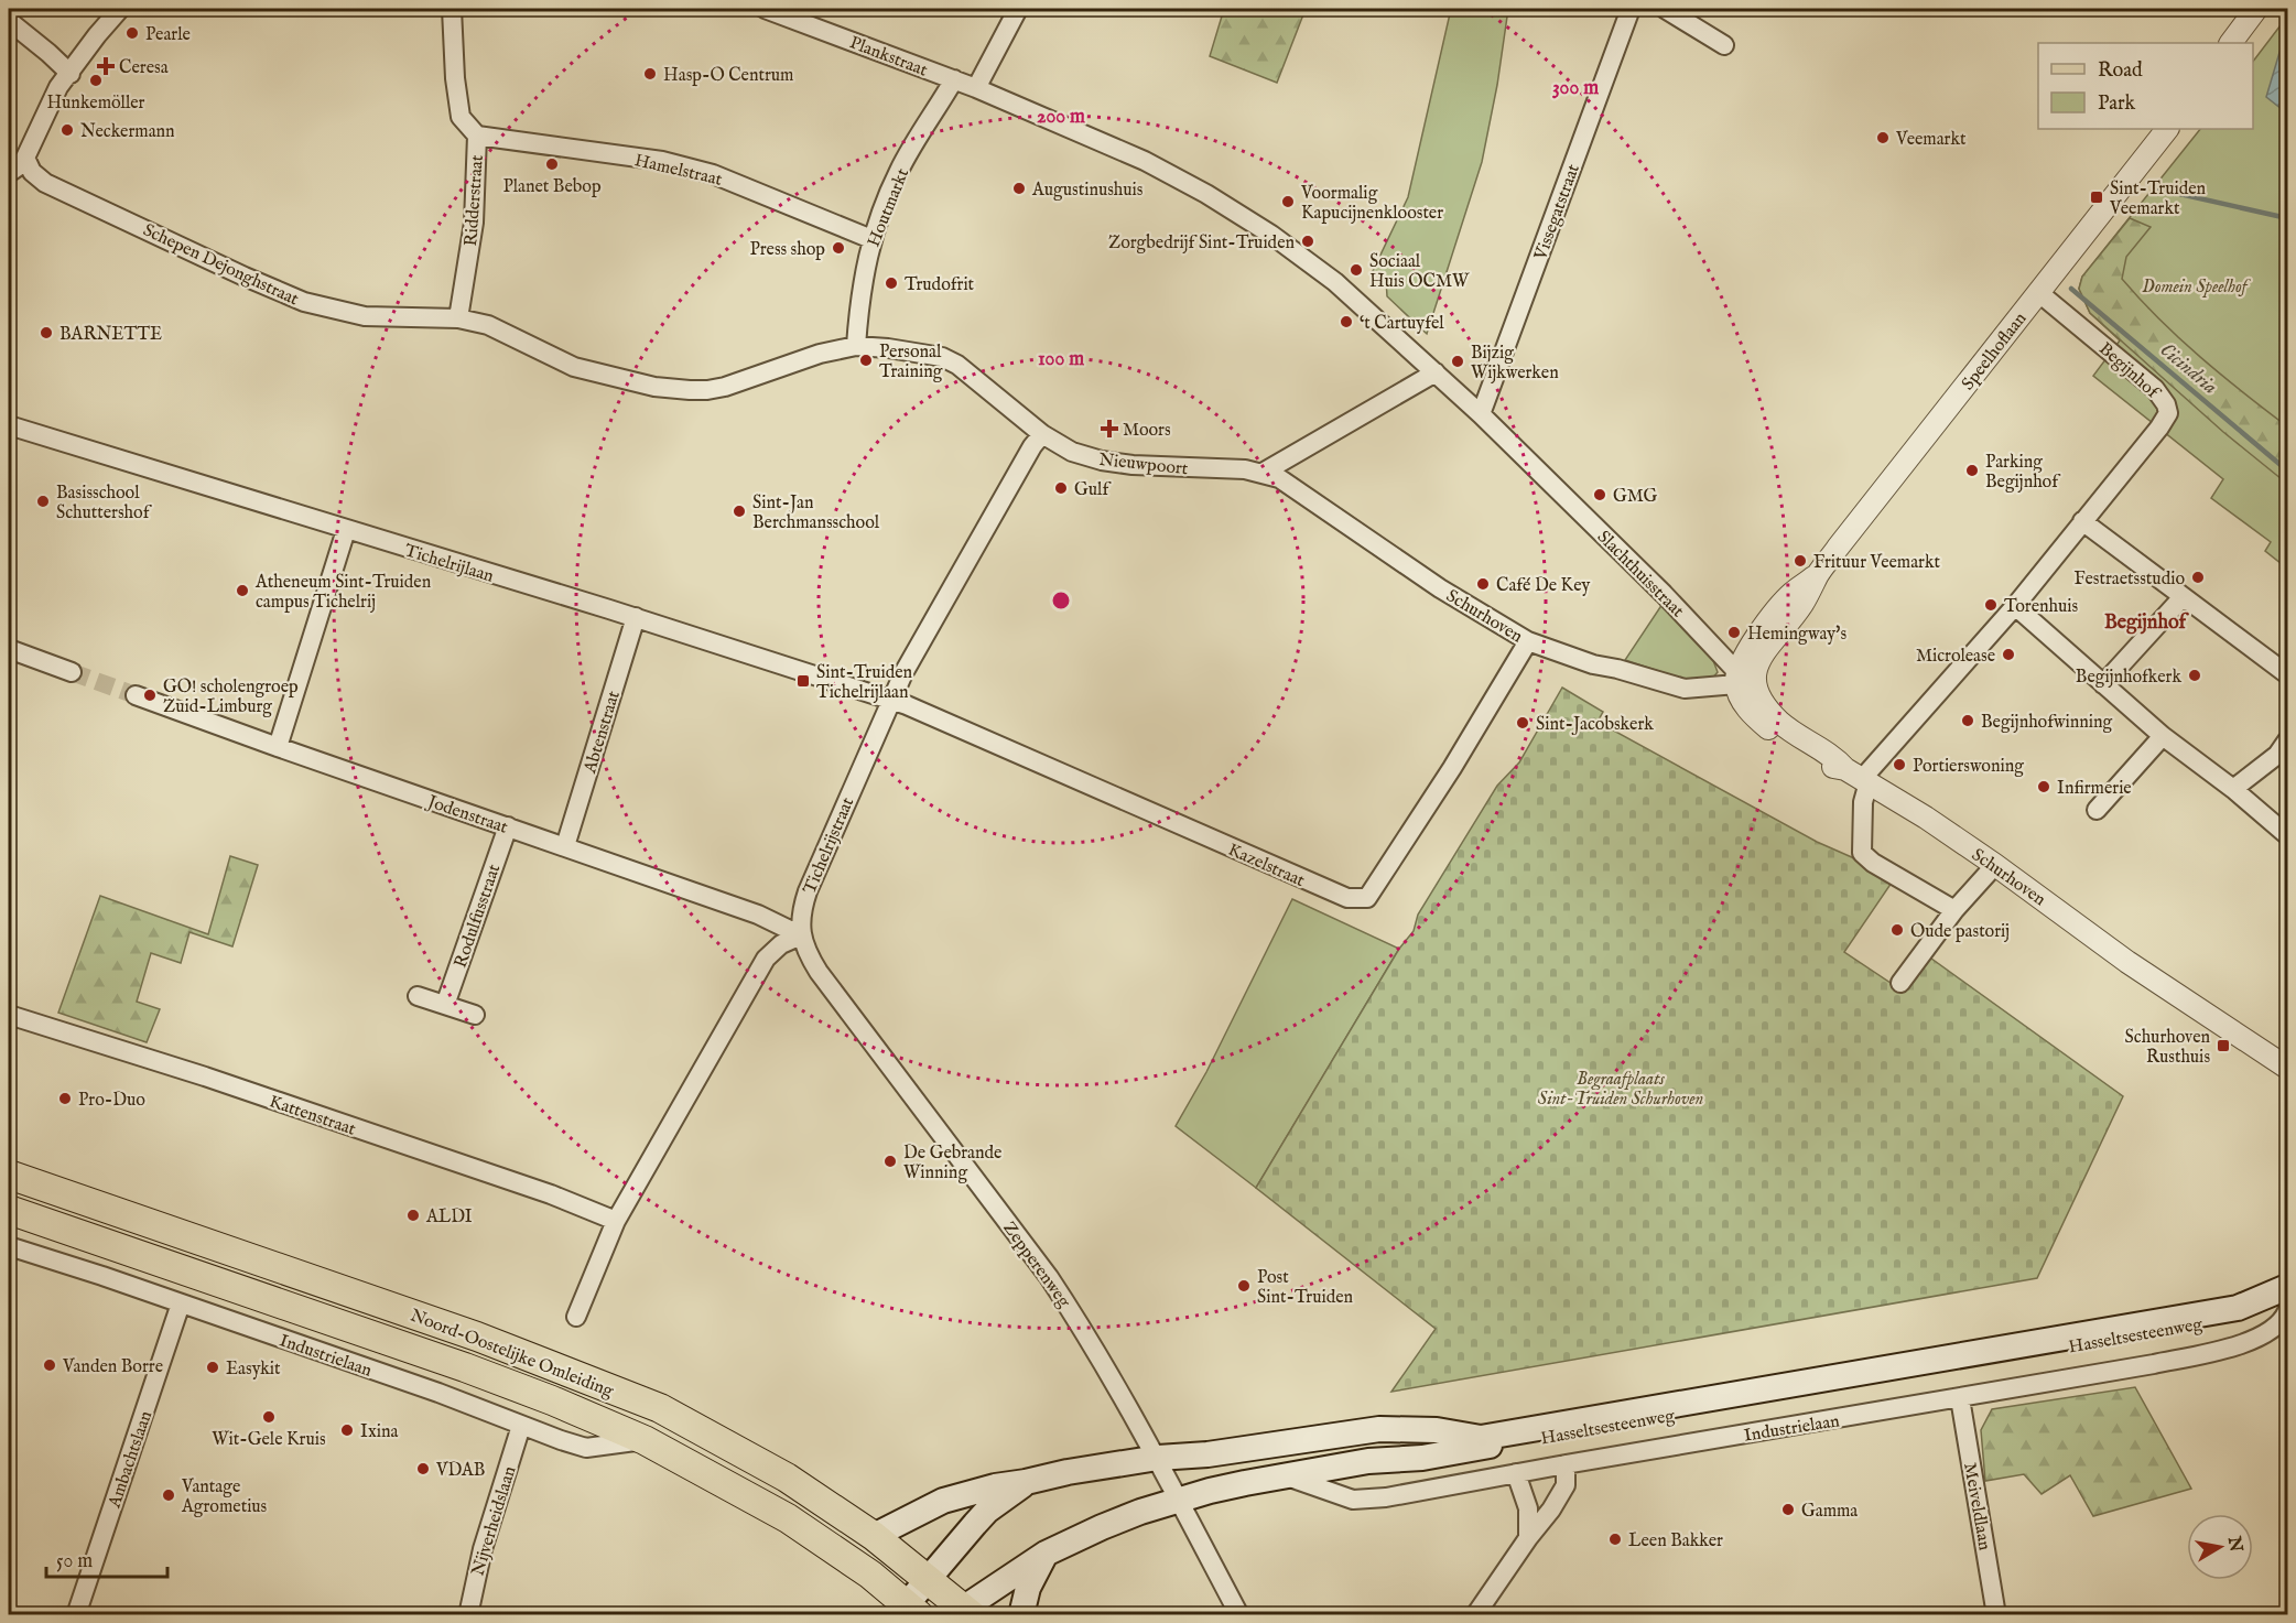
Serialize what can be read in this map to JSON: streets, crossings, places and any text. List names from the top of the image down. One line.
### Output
{"streets":{"main road":["Hasseltsesteenweg","Noord-Oostelijke Omleiding"],"street":["Plankstraat","Hamelstraat","Ridderstraat","Houtmarkt","Vissegatstraat","Schepen Dejonghstraat","Speelhoflaan","Begijnhof","Nieuwpoort","Tichelrijlaan","Slachthuisstraat","Schurhoven","Abtenstraat","Jodenstraat","Tichelrijstraat","Kazelstraat","Rodulfusstraat","Kattenstraat","Zepperenweg","Industrielaan","Ambachtslaan","Meiveldlaan","Nijverheidslaan"]},"crossings":[["Plankstraat","Houtmarkt"],["Plankstraat","Slachthuisstraat"],["Hamelstraat","Ridderstraat"],["Hamelstraat","Houtmarkt"],["Ridderstraat","Schepen Dejonghstraat"],["Houtmarkt","Schepen Dejonghstraat"],["Houtmarkt","Nieuwpoort"],["Vissegatstraat","Slachthuisstraat"],["Schepen Dejonghstraat","Nieuwpoort"],["Speelhoflaan","Begijnhof"],["Speelhoflaan","Slachthuisstraat"],["Speelhoflaan","Schurhoven"],["Begijnhof","Slachthuisstraat"],["Begijnhof","Schurhoven"],["Nieuwpoort","Schurhoven"],["Nieuwpoort","Tichelrijstraat"],["Tichelrijlaan","Abtenstraat"],["Tichelrijlaan","Tichelrijstraat"],["Tichelrijlaan","Kazelstraat"],["Slachthuisstraat","Schurhoven"],["Schurhoven","Kazelstraat"],["Abtenstraat","Jodenstraat"],["Jodenstraat","Tichelrijstraat"],["Jodenstraat","Rodulfusstraat"],["Jodenstraat","Zepperenweg"],["Tichelrijstraat","Kazelstraat"],["Tichelrijstraat","Zepperenweg"],["Zepperenweg","Hasseltsesteenweg"],["Hasseltsesteenweg","Noord-Oostelijke Omleiding"],["Hasseltsesteenweg","Industrielaan"],["Noord-Oostelijke Omleiding","Industrielaan"],["Industrielaan","Ambachtslaan"],["Industrielaan","Meiveldlaan"],["Industrielaan","Nijverheidslaan"]],"districts":["Begijnhof"],"water":["Cicindria"],"parks":["Domein Speelhof","Begraafplaats Sint-Truiden Schurhoven"],"places":{"other":["Pearle","Hasp-O Centrum","Hunkemöller","Neckermann","Veemarkt","Planet Bebop","Augustinushuis","Voormalig Kapucijnenklooster","Zorgbedrijf Sint-Truiden","Press shop","Sociaal Huis OCMW","Trudofrit","‘t Cartuyfel","BARNETTE","Personal Training","Bijzig Wijkwerken","Parking Begijnhof","Gulf","GMG","Basisschool Schuttershof","Sint-Jan Berchmansschool","Frituur Veemarkt","Festraetsstudio","Café De Key","Atheneum Sint-Truiden campus Tichelrij","Torenhuis","Hemingway's","Microlease","Begijnhofkerk","GO! scholengroep Zuid-Limburg","Begijnhofwinning","Sint-Jacobskerk","Portierswoning","Infirmerie","Oude pastorij","Pro-Duo","De Gebrande Winning","ALDI","Post Sint-Truiden","Vanden Borre","Easykit","Wit-Gele Kruis","Ixina","VDAB","Vantage Agrometius","Gamma","Leen Bakker"],"health":["Ceresa","Moors"],"transit":["Sint-Truiden Veemarkt","Sint-Truiden Tichelrijlaan","Schurhoven Rusthuis"]},"legend":["Road","Park"],"scale_bar":"50 m","north":"right","rings":["300 m","200 m","100 m"]}
